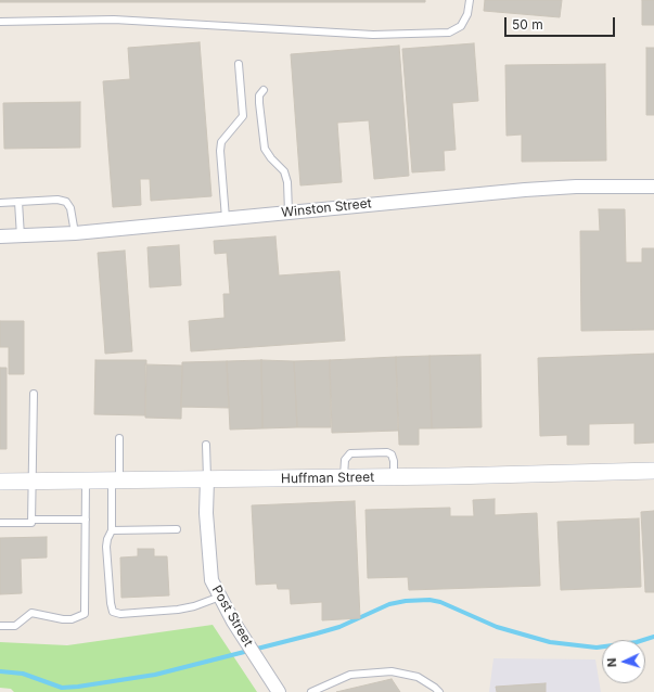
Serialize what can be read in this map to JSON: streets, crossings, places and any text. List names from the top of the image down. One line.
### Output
{"streets":{"street":["Winston Street","Huffman Street","Post Street"]},"crossings":[["Huffman Street","Post Street"]],"scale_bar":"50 m","north":"left"}
